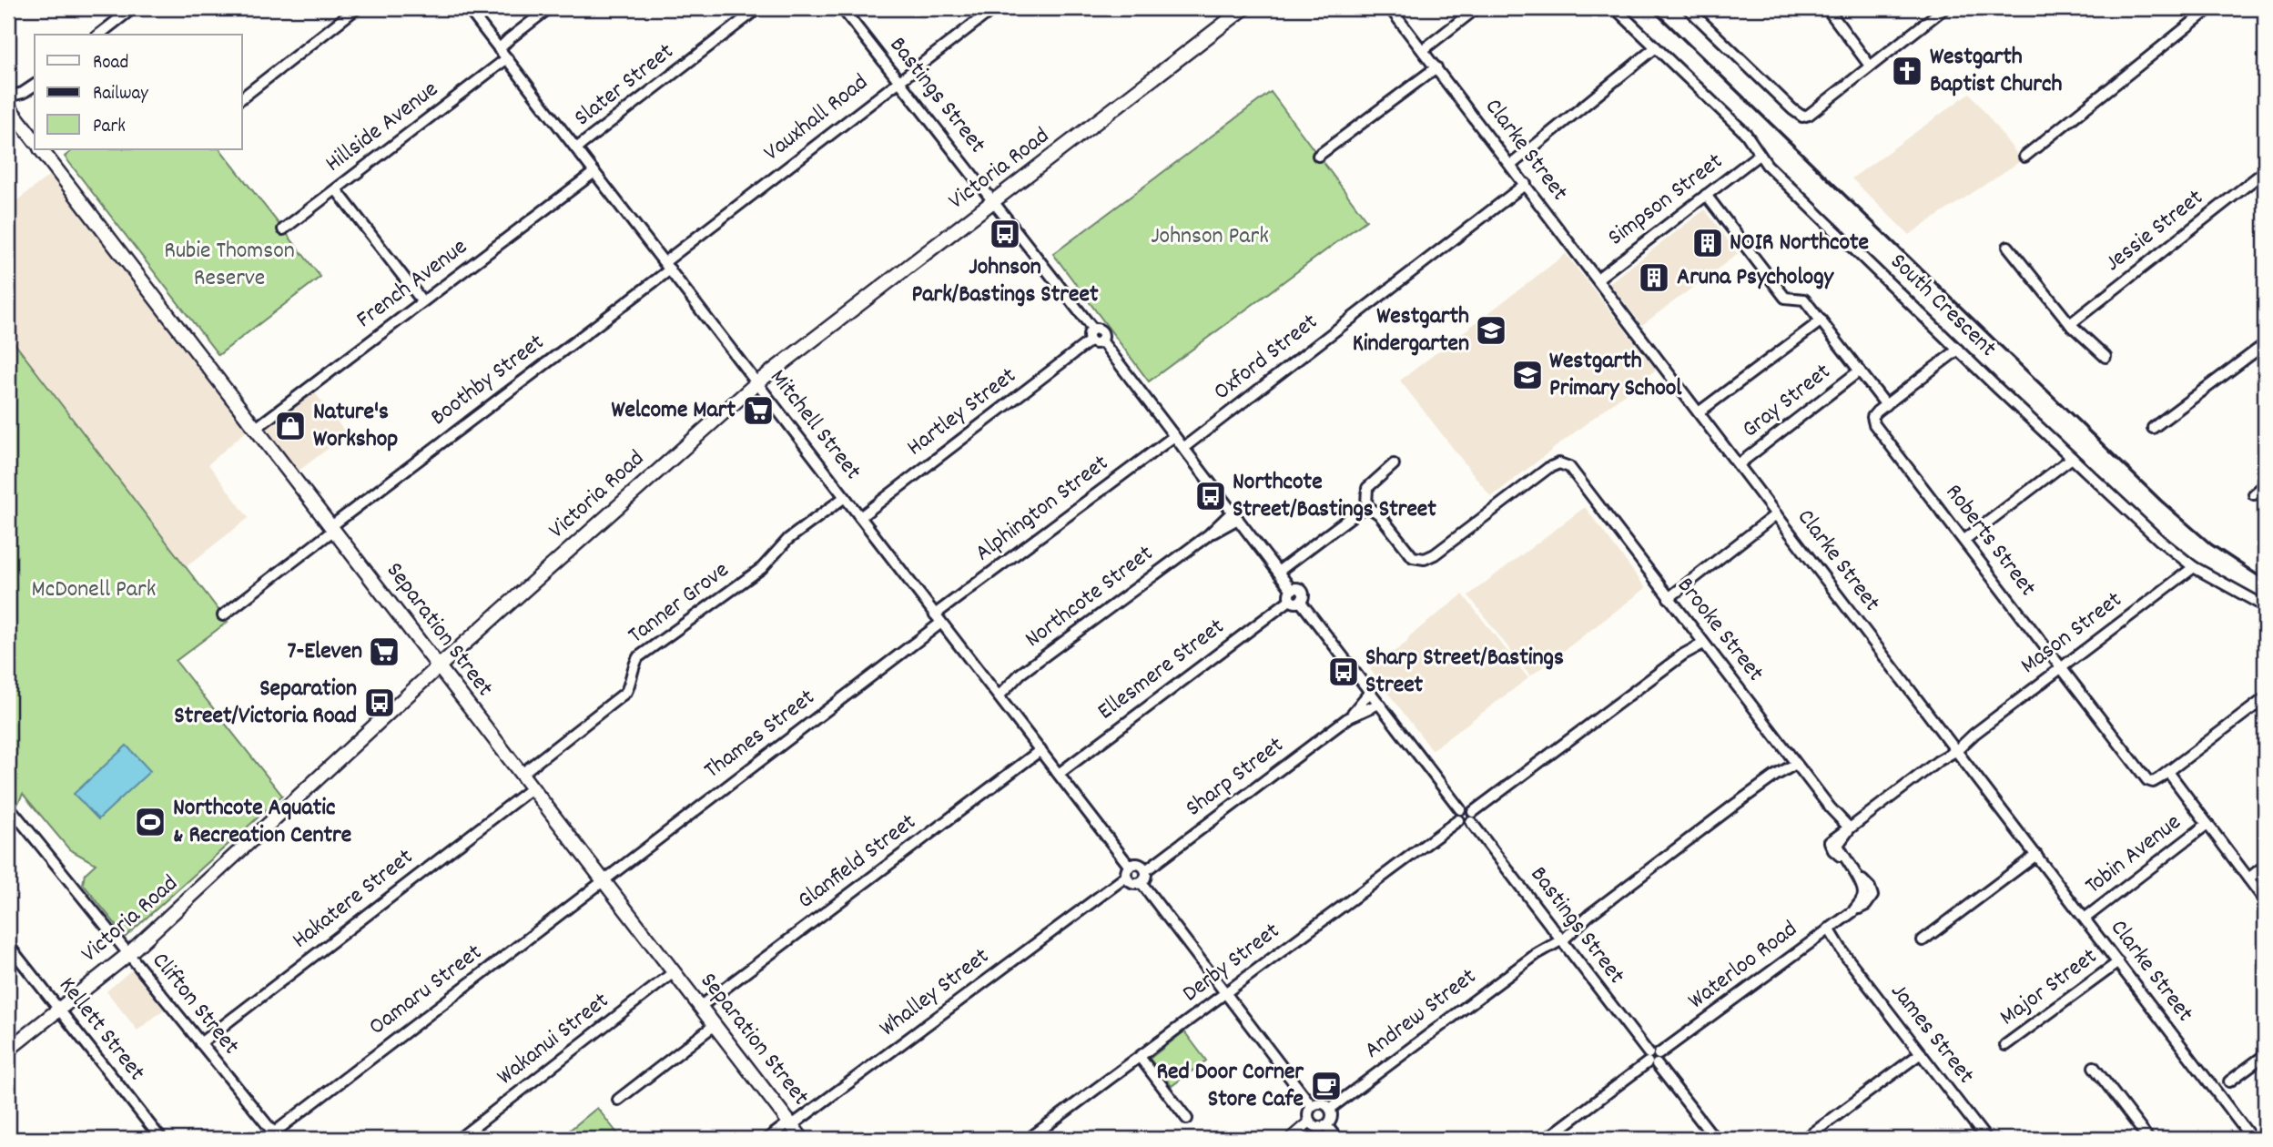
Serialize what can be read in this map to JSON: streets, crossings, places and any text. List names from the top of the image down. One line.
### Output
{"streets":{"street":["Slater Street","Bastings Street","Vauxhall Road","Hillside Avenue","Clarke Street","Victoria Road","Simpson Street","Jessie Street","French Avenue","South Crescent","Oxford Street","Boothby Street","Gray Street","Hartley Street","Mitchell Street","Alphington Street","Roberts Street","Northcote Street","Tanner Grove","Separation Street","Brooke Street","Mason Street","Ellesmere Street","Thames Street","Sharp Street","Tobin Avenue","Glanfield Street","Hakatere Street","Derby Street","Waterloo Road","Major Street","Oamaru Street","Whalley Street","Clifton Street","Andrew Street","Kellett Street","James Street","Wakanui Street"]},"crossings":[["Slater Street","Mitchell Street"],["Bastings Street","Vauxhall Road"],["Bastings Street","Victoria Road"],["Bastings Street","Oxford Street"],["Bastings Street","Hartley Street"],["Bastings Street","Alphington Street"],["Bastings Street","Northcote Street"],["Bastings Street","Ellesmere Street"],["Bastings Street","Sharp Street"],["Bastings Street","Derby Street"],["Bastings Street","Waterloo Road"],["Bastings Street","Andrew Street"],["Vauxhall Road","Boothby Street"],["Vauxhall Road","Mitchell Street"],["Hillside Avenue","Mitchell Street"],["Clarke Street","Simpson Street"],["Clarke Street","Oxford Street"],["Clarke Street","Gray Street"],["Clarke Street","Mason Street"],["Clarke Street","Tobin Avenue"],["Clarke Street","Major Street"],["Victoria Road","Mitchell Street"],["Victoria Road","Separation Street"],["Victoria Road","Clifton Street"],["Victoria Road","Kellett Street"],["Simpson Street","South Crescent"],["French Avenue","Mitchell Street"],["French Avenue","Separation Street"],["South Crescent","Mason Street"],["Boothby Street","Mitchell Street"],["Boothby Street","Separation Street"],["Hartley Street","Mitchell Street"],["Mitchell Street","Alphington Street"],["Mitchell Street","Northcote Street"],["Mitchell Street","Tanner Grove"],["Mitchell Street","Ellesmere Street"],["Mitchell Street","Thames Street"],["Mitchell Street","Sharp Street"],["Mitchell Street","Glanfield Street"],["Mitchell Street","Whalley Street"],["Alphington Street","Thames Street"],["Roberts Street","Mason Street"],["Tanner Grove","Separation Street"],["Separation Street","Thames Street"],["Separation Street","Glanfield Street"],["Separation Street","Hakatere Street"],["Separation Street","Oamaru Street"],["Separation Street","Whalley Street"],["Separation Street","Wakanui Street"],["Brooke Street","Mason Street"],["Brooke Street","Andrew Street"],["Mason Street","Waterloo Road"],["Thames Street","Oamaru Street"],["Sharp Street","Whalley Street"],["Hakatere Street","Clifton Street"],["Waterloo Road","James Street"],["Oamaru Street","Clifton Street"]],"parks":["Johnson Park","Rubie Thomson Reserve","McDonell Park"],"places":{"church":["Westgarth Baptist Church"],"bus stop":["Johnson Park/Bastings Street","Northcote Street/Bastings Street","Sharp Street/Bastings Street","Separation Street/Victoria Road"],"building":["NOIR Northcote","Aruna Psychology"],"school or university":["Westgarth Kindergarten","Westgarth Primary School"],"supermarket":["Welcome Mart","7-Eleven"],"shop":["Nature's Workshop"],"sports":["Northcote Aquatic & Recreation Centre"],"cafe":["Red Door Corner Store Cafe"]},"legend":["Road","Railway","Park"]}
